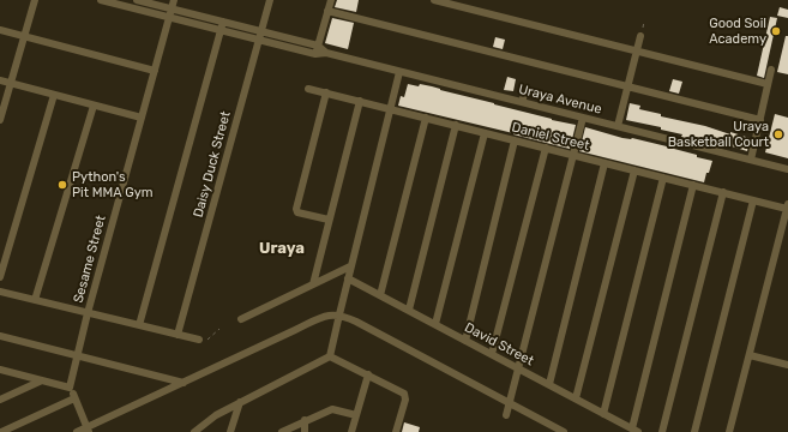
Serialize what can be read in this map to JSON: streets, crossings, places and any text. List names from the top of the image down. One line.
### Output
{"streets":{"street":["Uraya Avenue","Daniel Street","Daisy Duck Street","Sesame Street","David Street"]},"crossings":[["Uraya Avenue","Daisy Duck Street"],["Uraya Avenue","Sesame Street"]],"districts":["Uraya"],"places":["Good Soil Academy","Uraya Basketball Court","Python's Pit MMA Gym"]}
